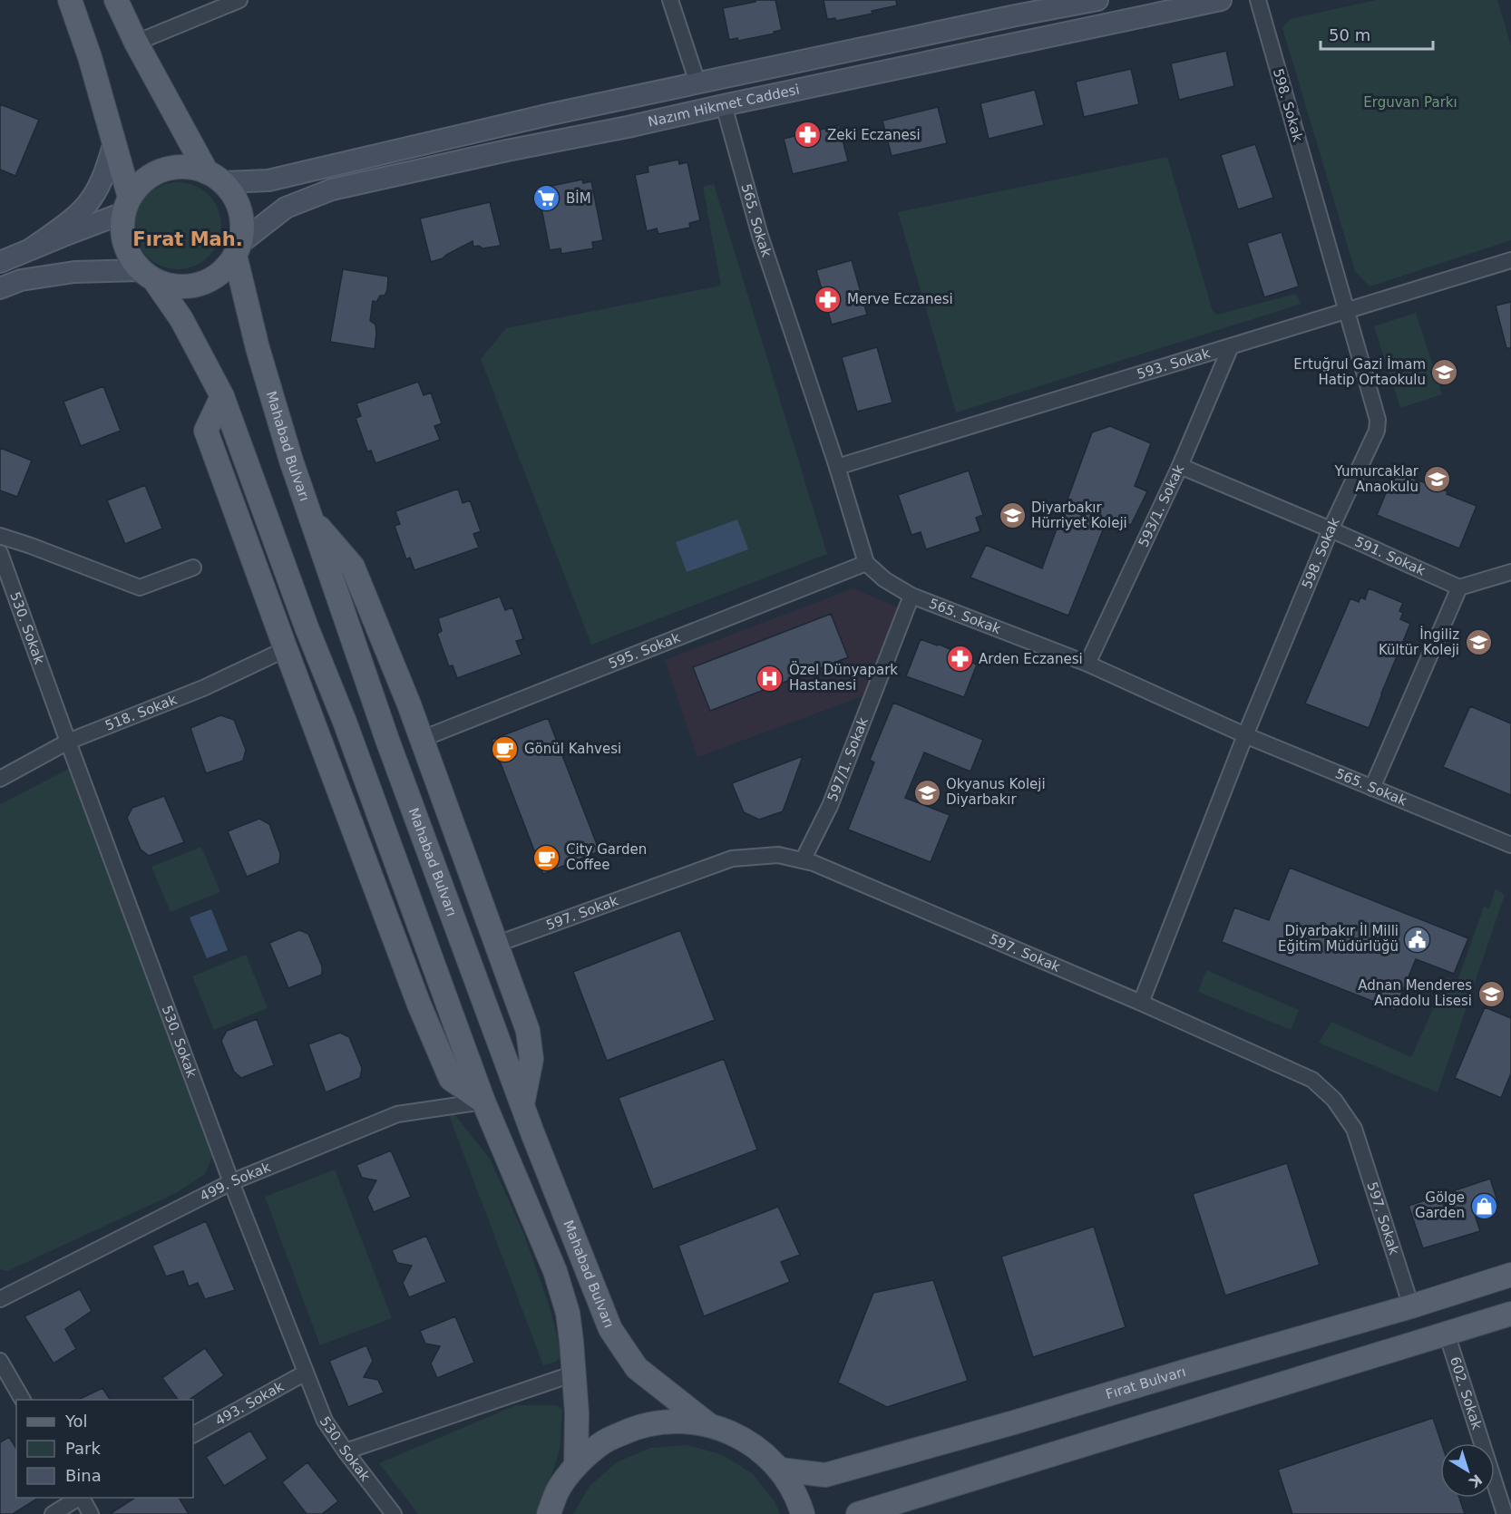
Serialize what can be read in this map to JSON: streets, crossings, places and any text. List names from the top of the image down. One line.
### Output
{"streets":{"main road":["Nazım Hikmet Caddesi","Mahabad Bulvarı","Fırat Bulvarı"],"street":["598. Sokak","565. Sokak","593. Sokak","593/1. Sokak","591. Sokak","530. Sokak","595. Sokak","518. Sokak","597/1. Sokak","597. Sokak","499. Sokak","602. Sokak","493. Sokak"]},"crossings":[["598. Sokak","565. Sokak"],["598. Sokak","593. Sokak"],["598. Sokak","591. Sokak"],["598. Sokak","597. Sokak"],["Nazım Hikmet Caddesi","565. Sokak"],["Nazım Hikmet Caddesi","Mahabad Bulvarı"],["565. Sokak","593. Sokak"],["565. Sokak","593/1. Sokak"],["565. Sokak","595. Sokak"],["565. Sokak","597/1. Sokak"],["593. Sokak","593/1. Sokak"],["593/1. Sokak","591. Sokak"],["530. Sokak","518. Sokak"],["530. Sokak","499. Sokak"],["530. Sokak","493. Sokak"],["597/1. Sokak","597. Sokak"],["597. Sokak","Fırat Bulvarı"]],"districts":["Fırat Mah."],"parks":["Erguvan Parkı"],"places":{"pharmacy":["Zeki Eczanesi","Merve Eczanesi","Arden Eczanesi"],"supermarket":["BİM"],"school or university":["Ertuğrul Gazi İmam Hatip Ortaokulu","Yumurcaklar Anaokulu","Diyarbakır Hürriyet Koleji","İngiliz Kültür Koleji","Okyanus Koleji Diyarbakır","Adnan Menderes Anadolu Lisesi"],"hospital":["Özel Dünyapark Hastanesi"],"cafe":["Gönül Kahvesi","City Garden Coffee"],"public building":["Diyarbakır İl Milli Eğitim Müdürlüğü"],"shop":["Gölge Garden"]},"legend":["Yol","Park","Bina"],"scale_bar":"50 m","north":"bottom right"}
